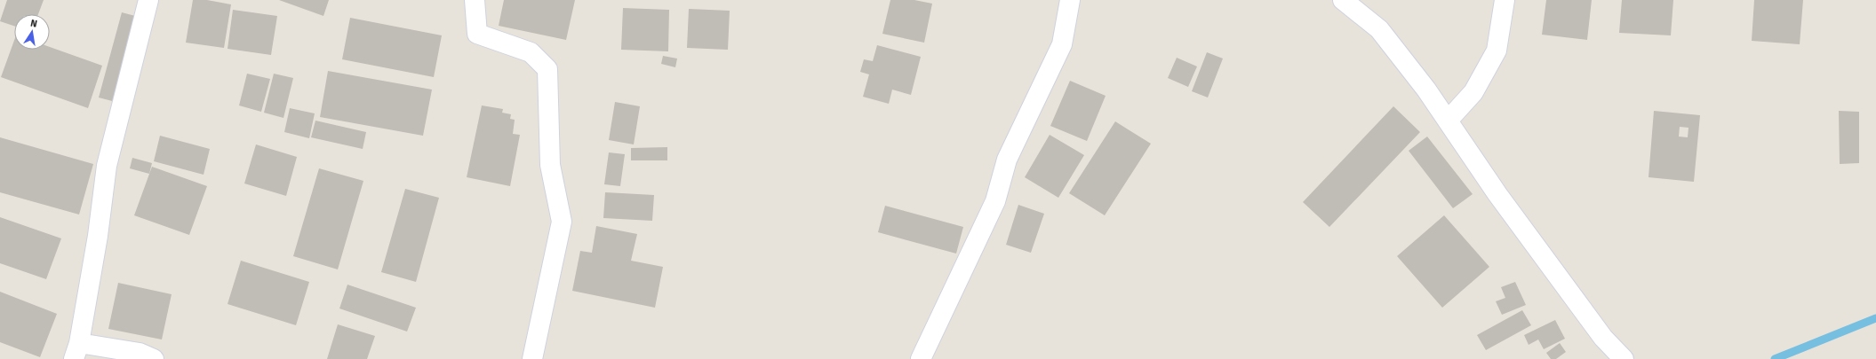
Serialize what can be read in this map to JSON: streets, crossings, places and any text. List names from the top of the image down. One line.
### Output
{"north":"top"}
